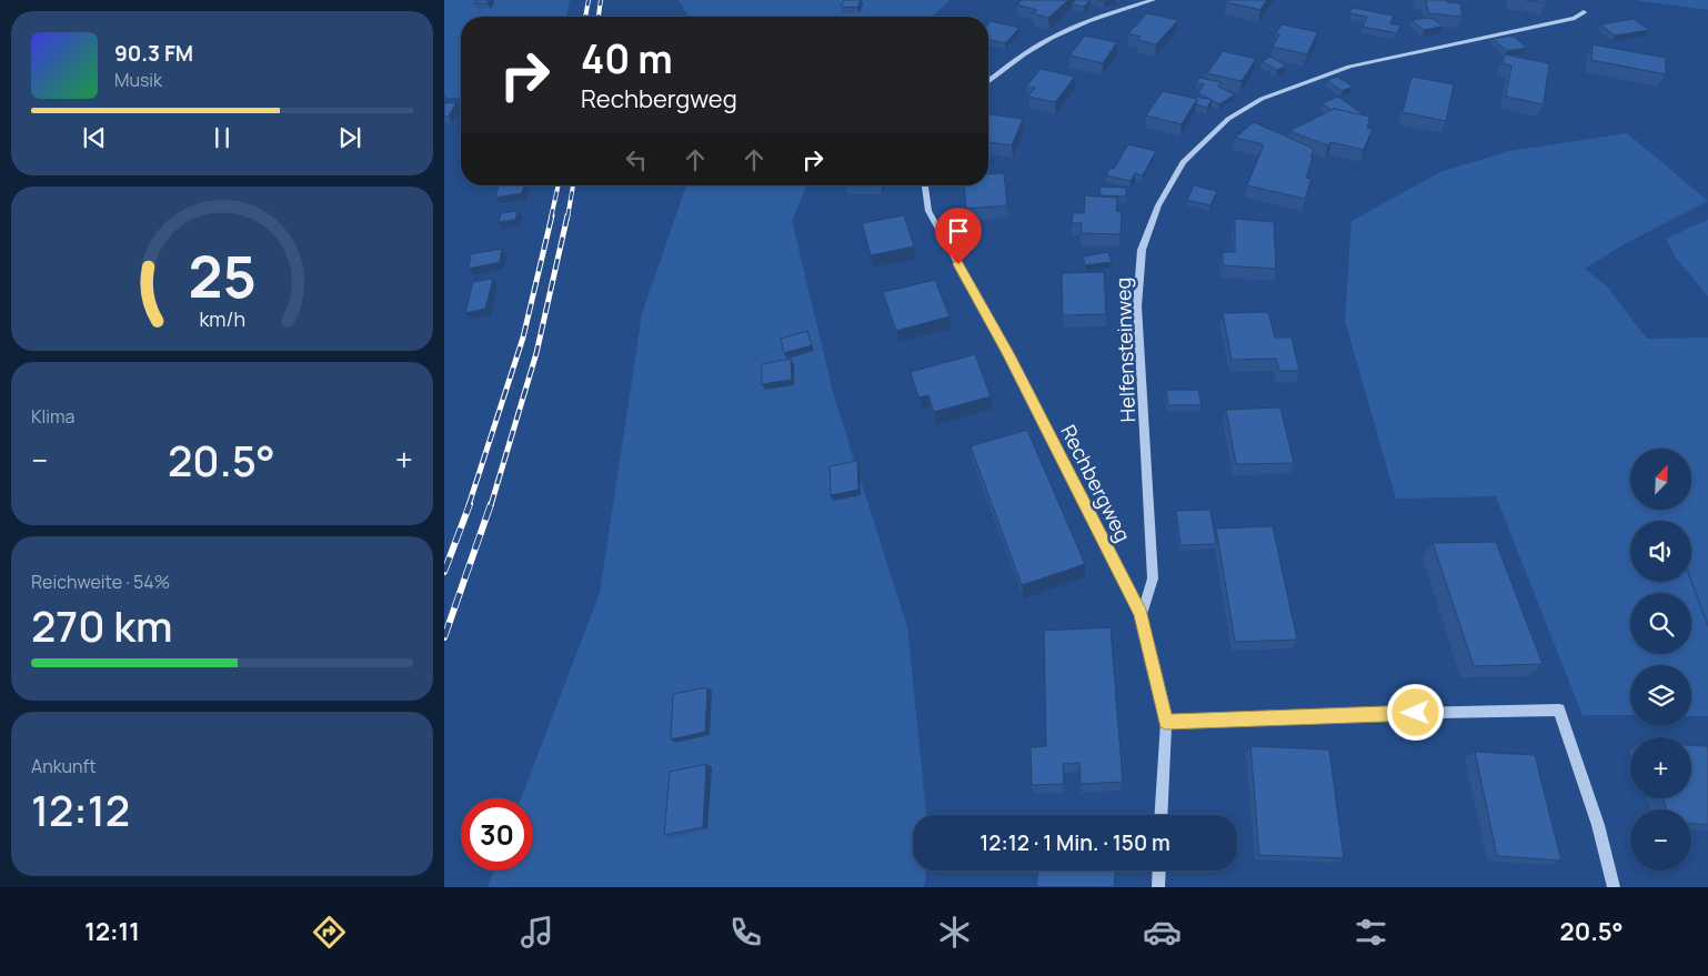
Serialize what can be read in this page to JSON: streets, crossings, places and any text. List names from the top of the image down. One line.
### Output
{"streets":{"street":["Helfensteinweg","Rechbergweg"]},"crossings":[["Helfensteinweg","Rechbergweg"]],"north":"top right","page":{"turn":["40 m","Rechbergweg"],"song":["90.3 FM","Musik"],"tile":["Klima",["Reichweite · 54%","270 km"],["Ankunft","12:12"]],"heat":["−","20.5°","+"],"map_buttons":["+","−"],"limit":"30","trip":"12:12 · 1 Min. · 150 m","tabs":["12:11","20.5°"],"gauge":["25","km/h"]}}
